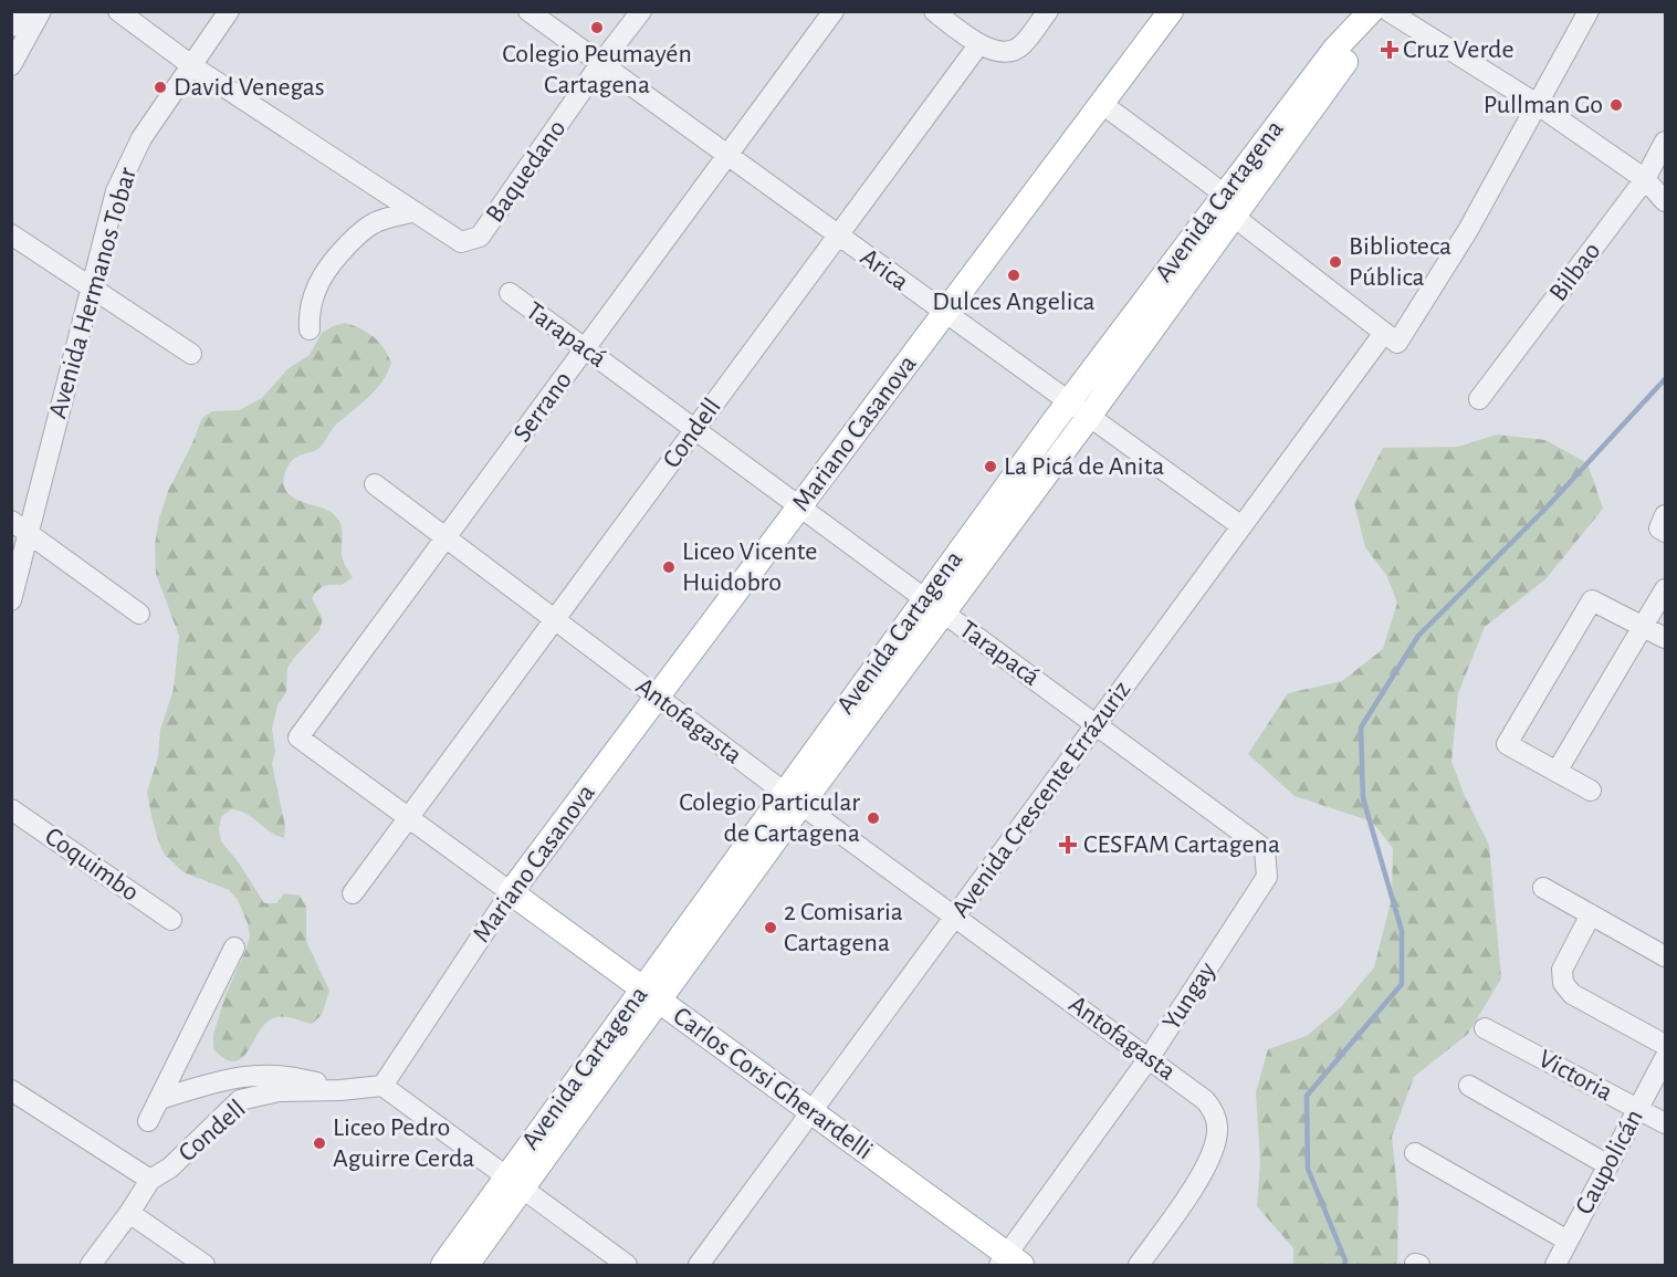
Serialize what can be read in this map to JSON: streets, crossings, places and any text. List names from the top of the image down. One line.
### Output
{"streets":{"main road":["Avenida Cartagena","Mariano Casanova","Carlos Corsi Gherardelli"],"street":["Baquedano","Arica","Bilbao","Avenida Hermanos Tobar","Tarapacá","Serrano","Condell","Antofagasta","Avenida Crescente Errázuriz","Coquimbo","Yungay","Victoria","Caupolicán"]},"crossings":[["Baquedano","Arica"],["Avenida Cartagena","Arica"],["Avenida Cartagena","Tarapacá"],["Avenida Cartagena","Antofagasta"],["Avenida Cartagena","Carlos Corsi Gherardelli"],["Arica","Serrano"],["Arica","Condell"],["Arica","Mariano Casanova"],["Arica","Avenida Crescente Errázuriz"],["Tarapacá","Serrano"],["Tarapacá","Condell"],["Tarapacá","Mariano Casanova"],["Tarapacá","Avenida Crescente Errázuriz"],["Tarapacá","Yungay"],["Serrano","Antofagasta"],["Serrano","Carlos Corsi Gherardelli"],["Condell","Mariano Casanova"],["Condell","Antofagasta"],["Condell","Carlos Corsi Gherardelli"],["Mariano Casanova","Antofagasta"],["Mariano Casanova","Carlos Corsi Gherardelli"],["Antofagasta","Avenida Crescente Errázuriz"],["Antofagasta","Yungay"],["Avenida Crescente Errázuriz","Carlos Corsi Gherardelli"],["Yungay","Carlos Corsi Gherardelli"],["Victoria","Caupolicán"]],"places":{"other":["Colegio Peumayén Cartagena","David Venegas","Pullman Go","Biblioteca Pública","Dulces Angelica","La Picá de Anita","Liceo Vicente Huidobro","Colegio Particular de Cartagena","2 Comisaria Cartagena","Liceo Pedro Aguirre Cerda"],"health":["Cruz Verde","CESFAM Cartagena"]}}
